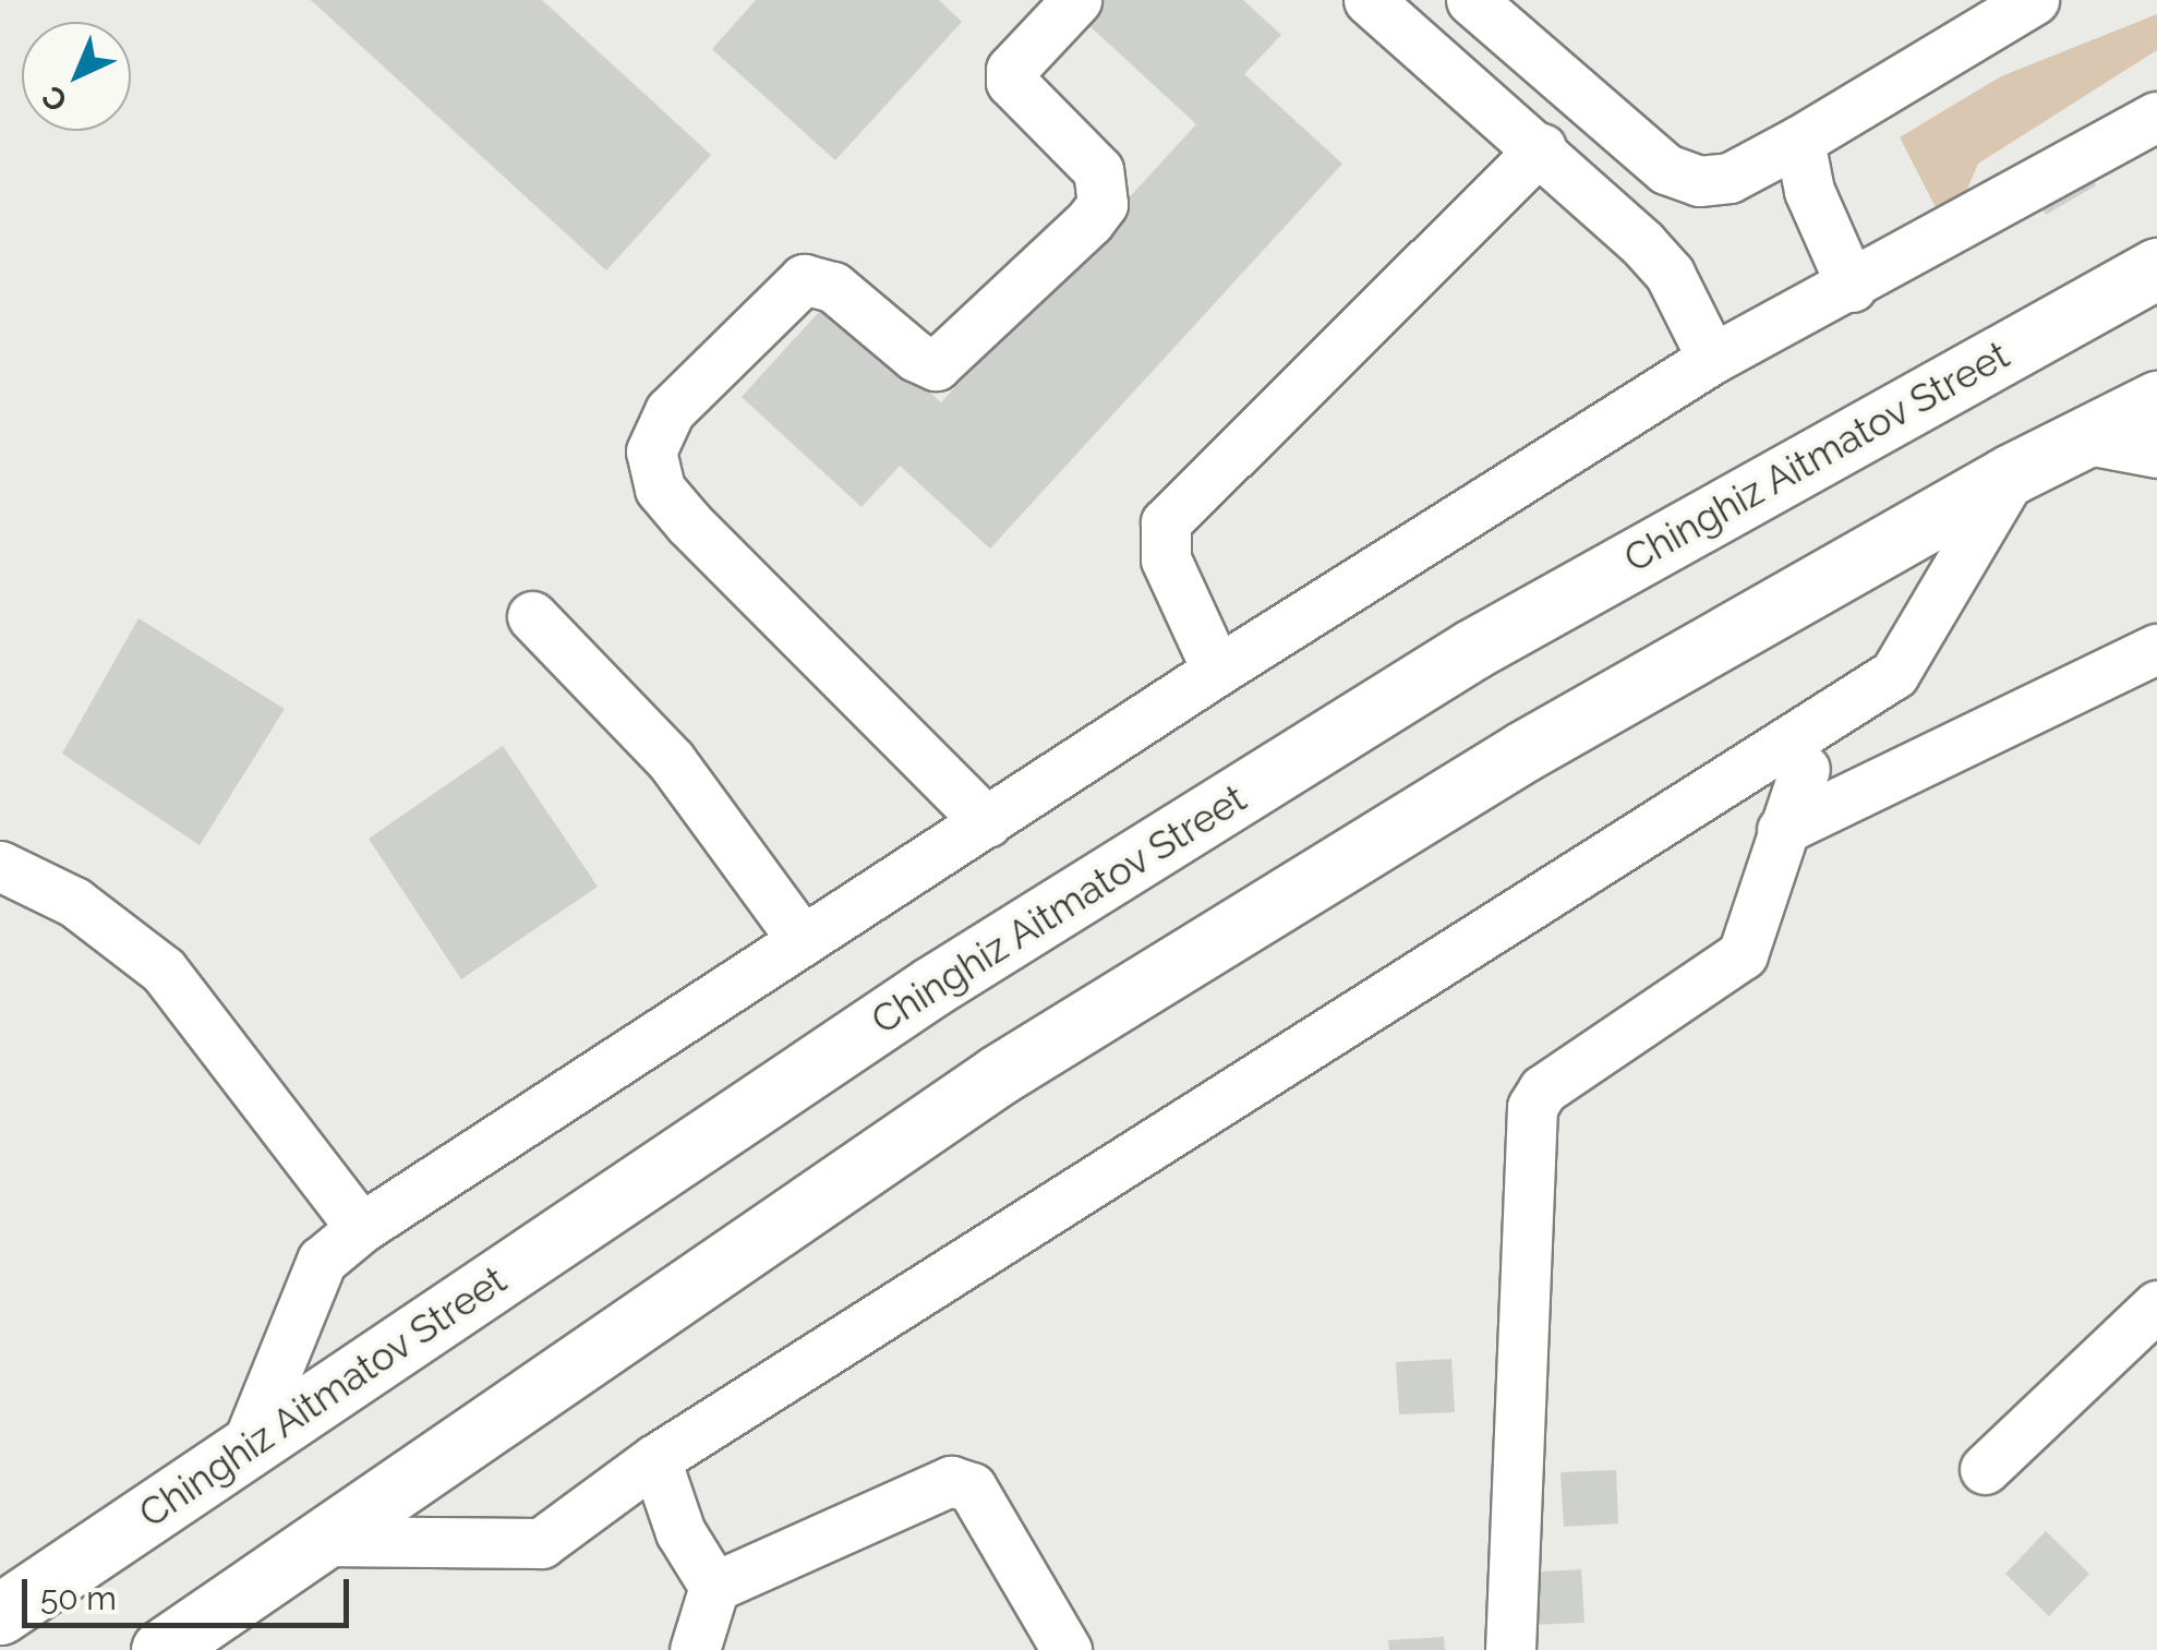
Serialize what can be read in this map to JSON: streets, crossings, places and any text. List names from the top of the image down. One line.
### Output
{"streets":{"main road":["Chinghiz Aitmatov Street"]},"scale_bar":"50 m","north":"bottom left"}
